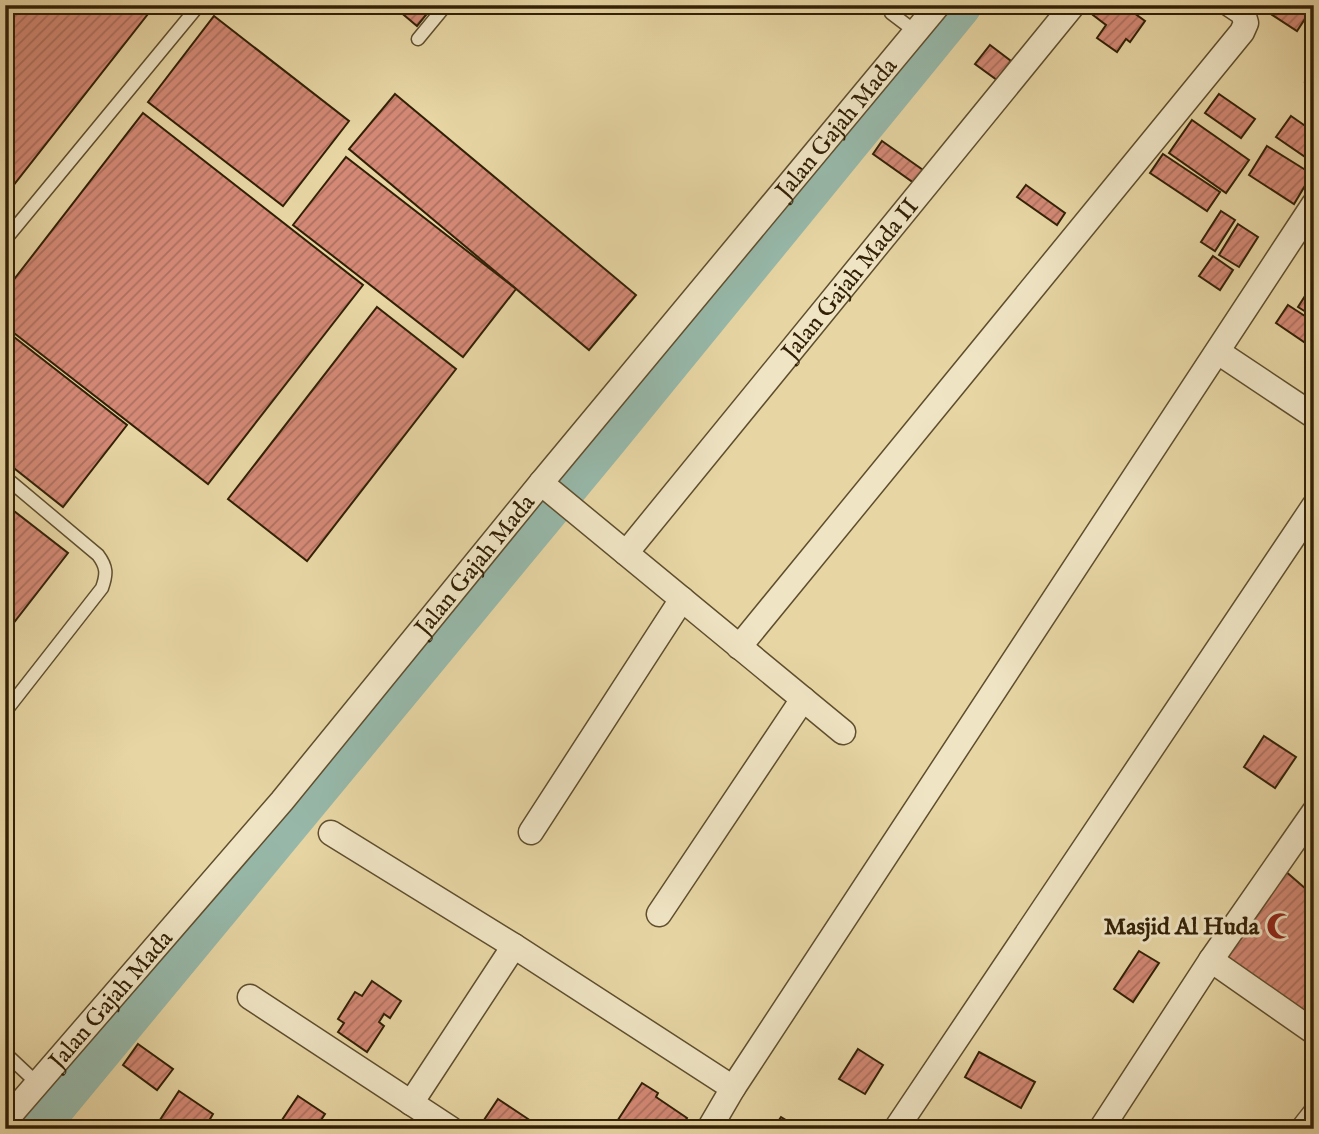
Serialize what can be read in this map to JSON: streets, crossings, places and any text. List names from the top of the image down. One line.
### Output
{"streets":{"street":["Jalan Gajah Mada","Jalan Gajah Mada II"]},"places":{"mosque":["Masjid Al Huda"]}}
